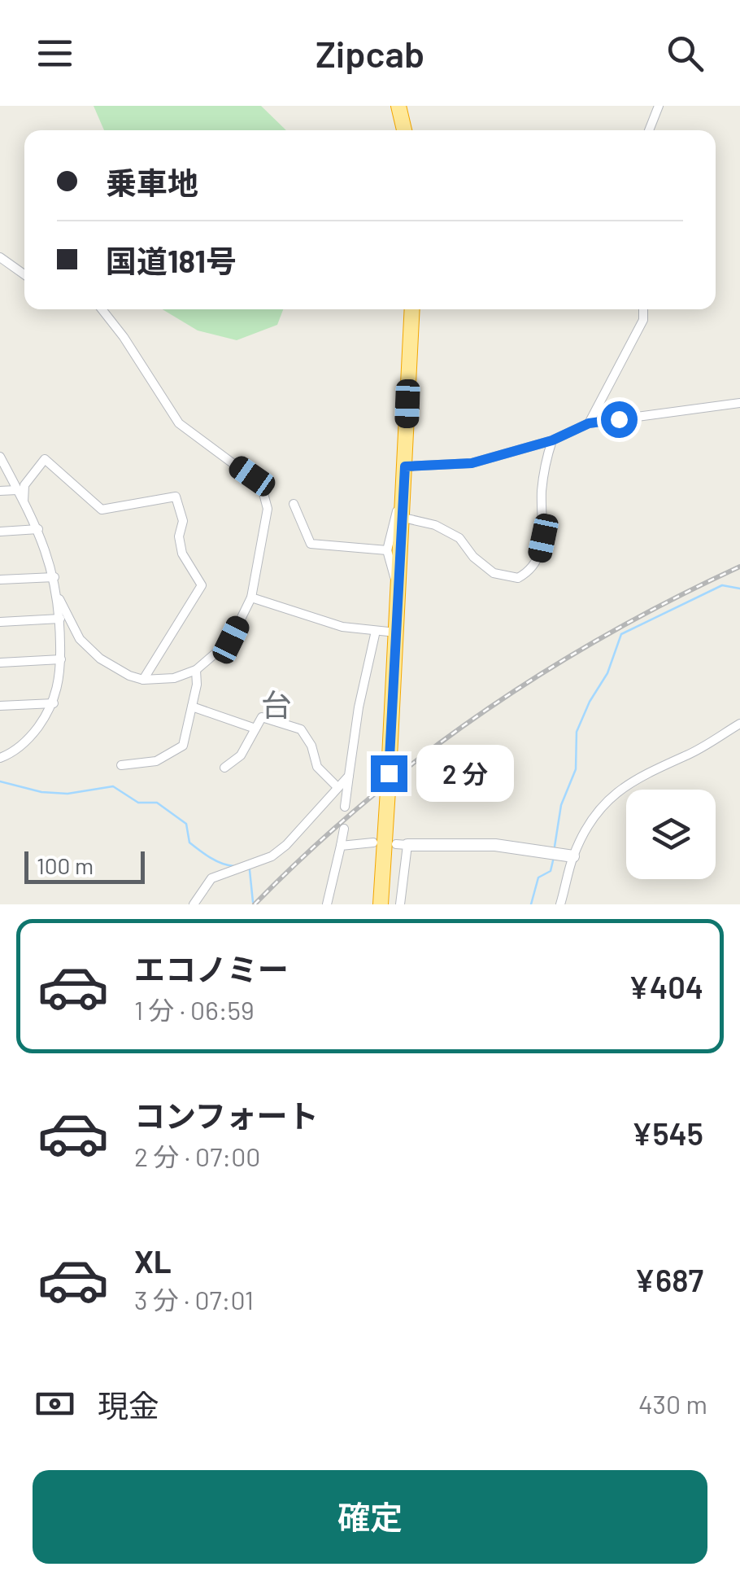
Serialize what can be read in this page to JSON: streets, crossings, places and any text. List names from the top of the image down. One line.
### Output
{"districts":["台"],"scale_bar":"100 m","page":{"header":"Zipcab","banner":["乗車地","国道181号"],"bubble":"2 分","scale":"100 m","list":[{"name":"エコノミー","note":"1 分 · 06:59","value":"¥404"},{"name":"コンフォート","note":"2 分 · 07:00","value":"¥545"},{"name":"XL","note":"3 分 · 07:01","value":"¥687"}],"pay":["現金","430 m"],"buttons":"確定"}}
